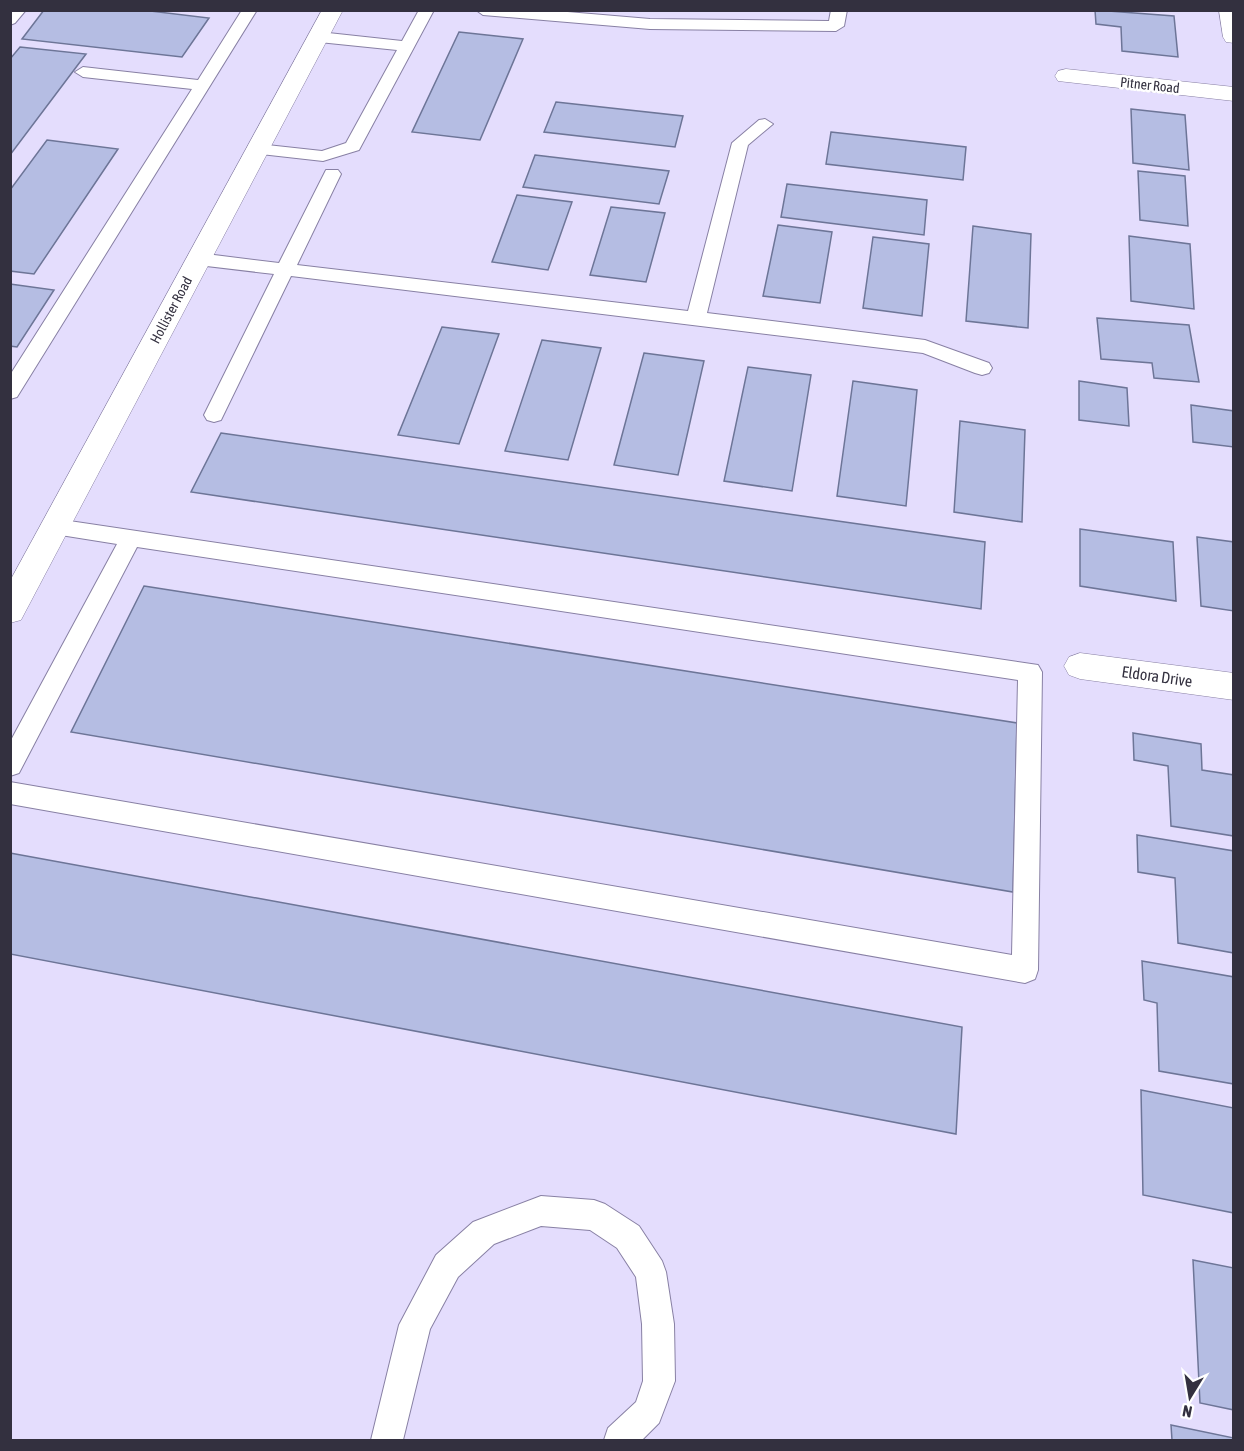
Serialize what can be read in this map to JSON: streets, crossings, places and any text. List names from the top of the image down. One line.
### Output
{"streets":{"street":["Pitner Road","Hollister Road","Eldora Drive"]},"north":"bottom"}
